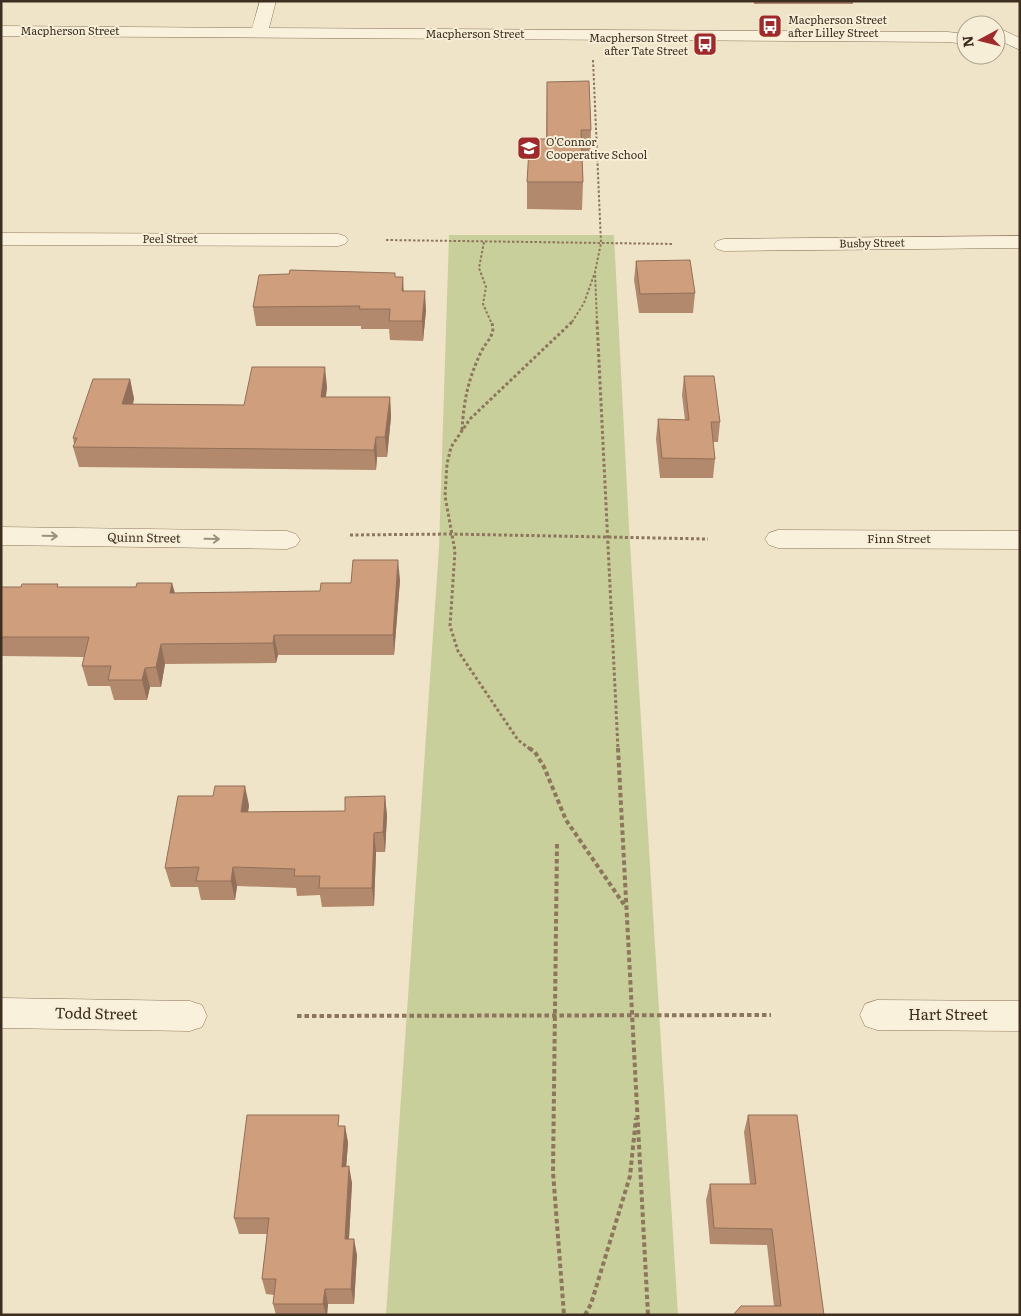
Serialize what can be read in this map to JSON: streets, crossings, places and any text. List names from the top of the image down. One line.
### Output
{"streets":{"street":["Macpherson Street","Peel Street","Busby Street","Quinn Street","Finn Street","Todd Street","Hart Street"]},"one_way":["Quinn Street"],"places":{"bus stop":["Macpherson Street after Lilley Street","Macpherson Street after Tate Street"],"school or university":["O'Connor Cooperative School"]},"north":"left"}
